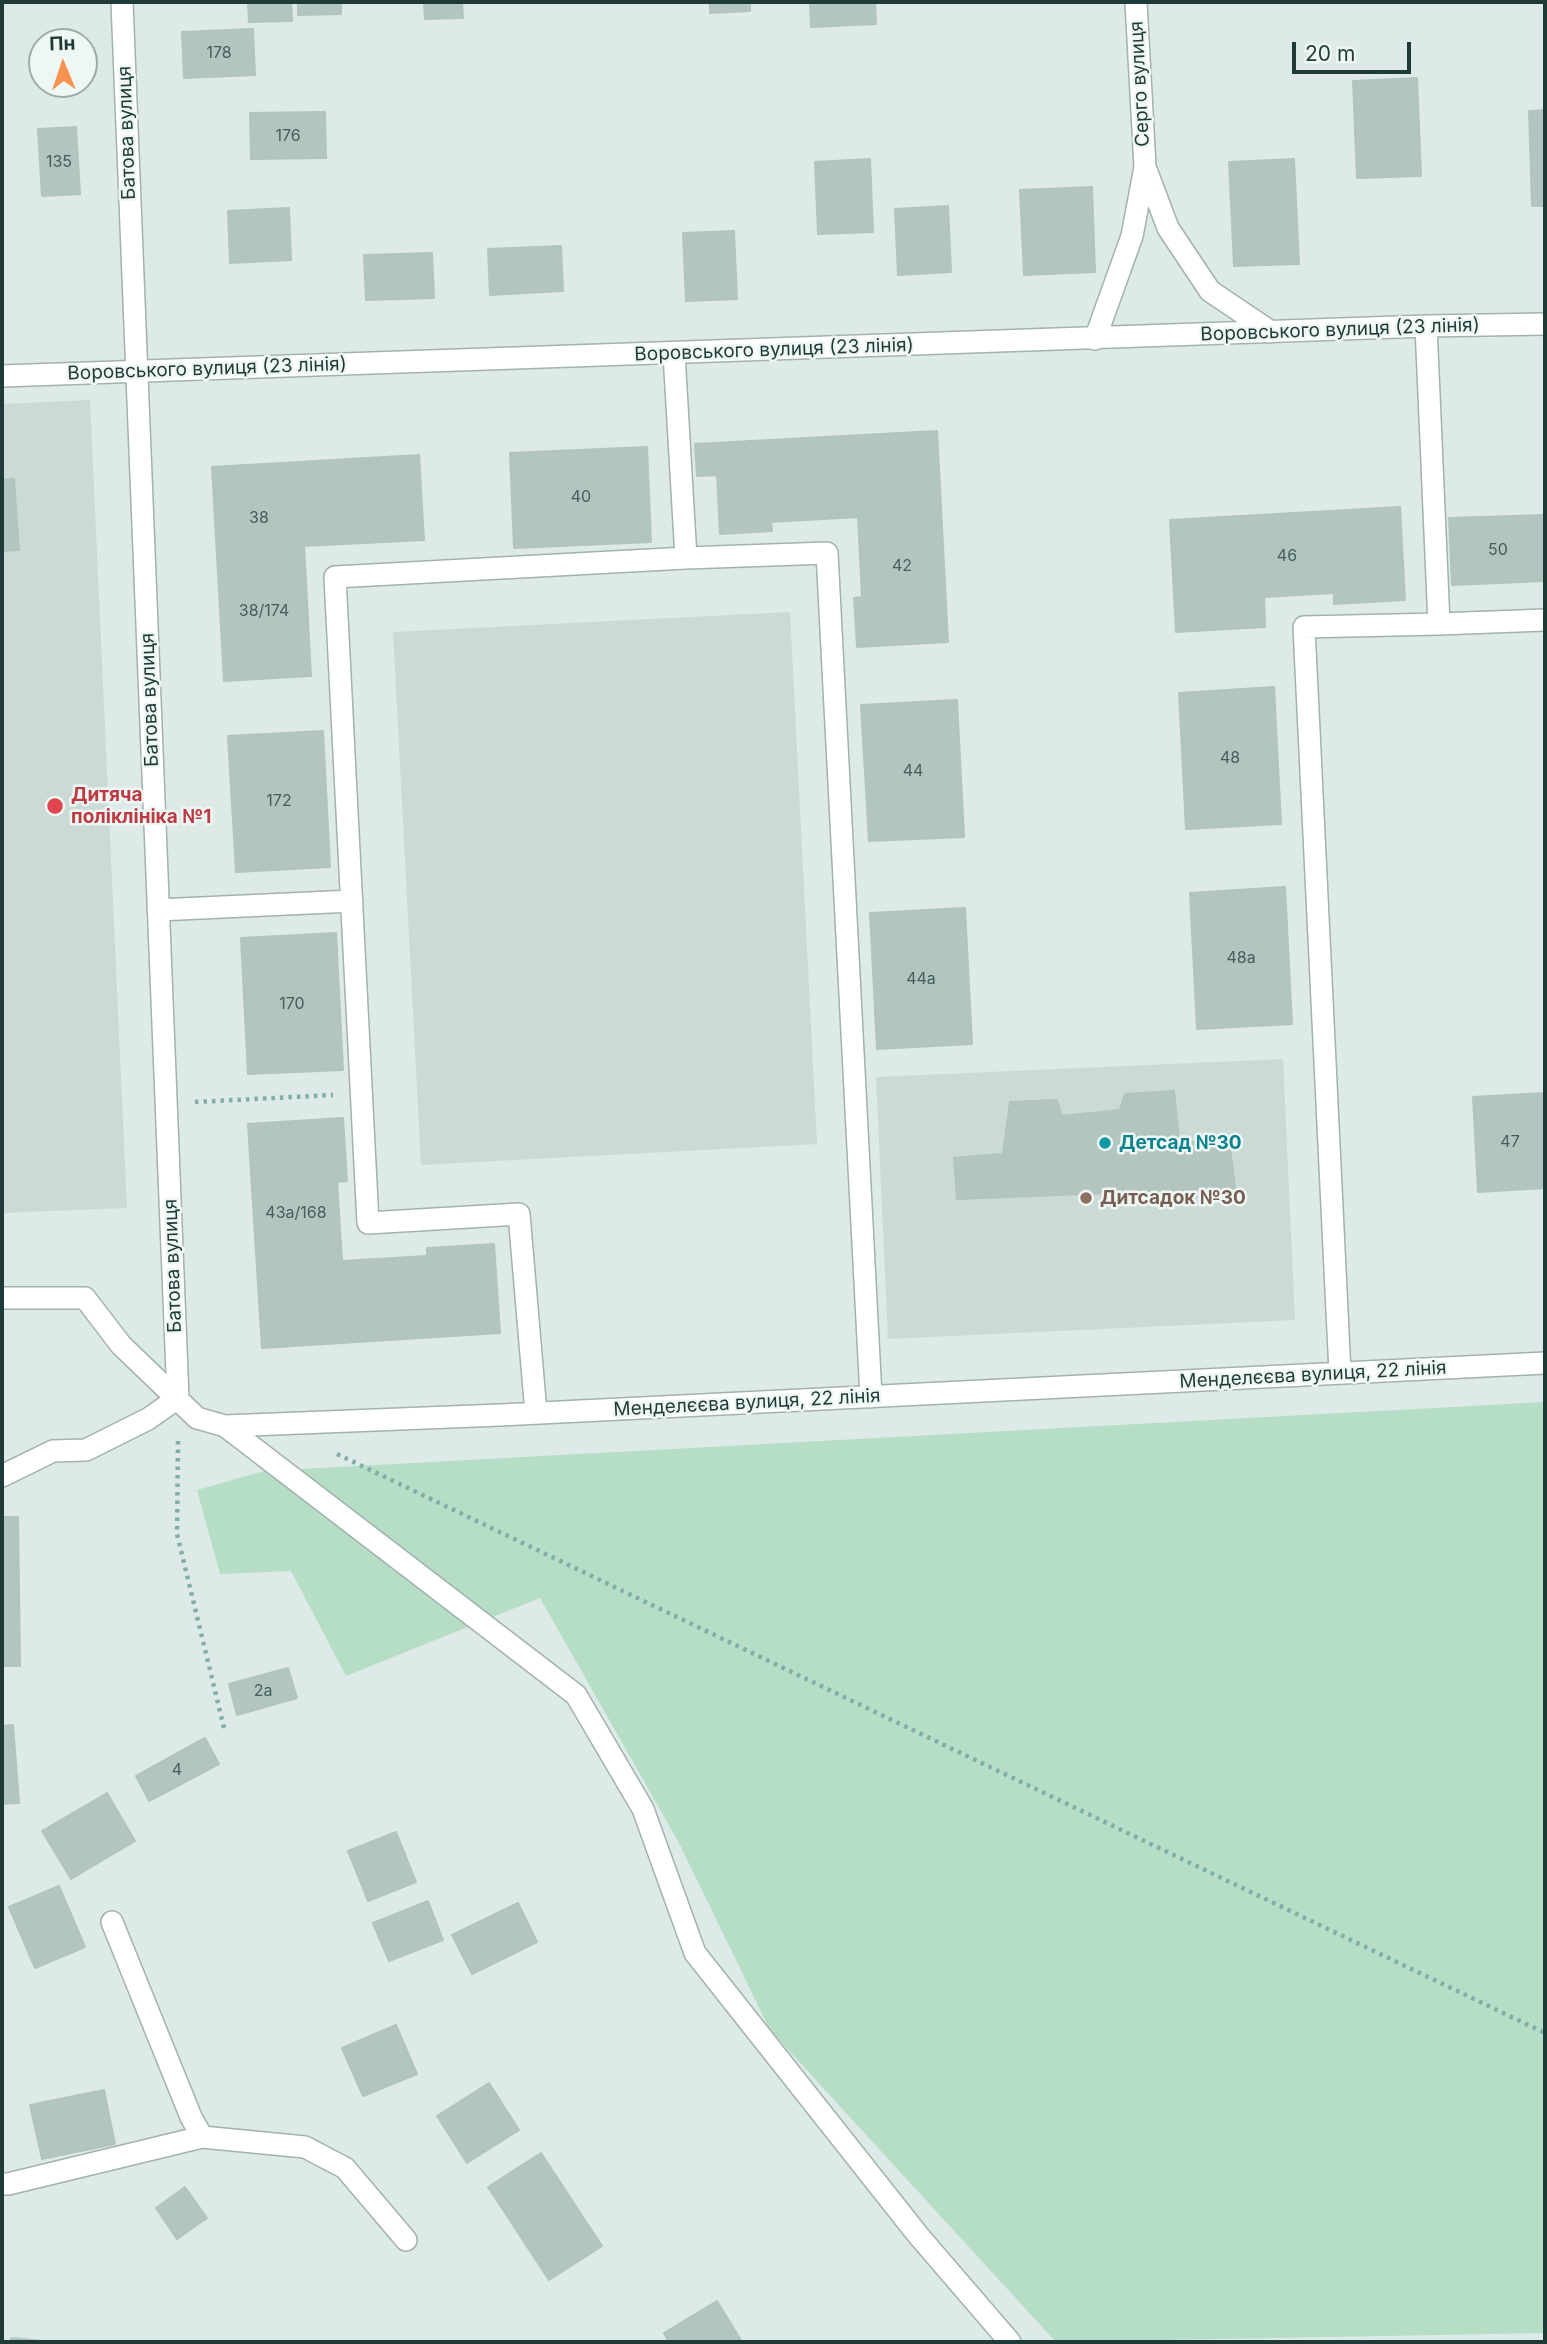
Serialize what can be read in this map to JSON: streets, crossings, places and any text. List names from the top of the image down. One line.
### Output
{"streets":{"street":["Серго вулиця","Батова вулиця","Воровського вулиця (23 лiнiя)","Менделєєва вулиця, 22 лінія"]},"crossings":[["Серго вулиця","Воровського вулиця (23 лiнiя)"],["Батова вулиця","Воровського вулиця (23 лiнiя)"],["Батова вулиця","Менделєєва вулиця, 22 лінія"]],"places":["Дитяча поліклініка №1","Детсад №30","Дитсадок №30"],"house_numbers":["178","176","135","40","38","50","46","42","38/174","48","44","172","48а","44а","170","47","43а/168","2а","4"],"scale_bar":"20 m","north":"top"}
